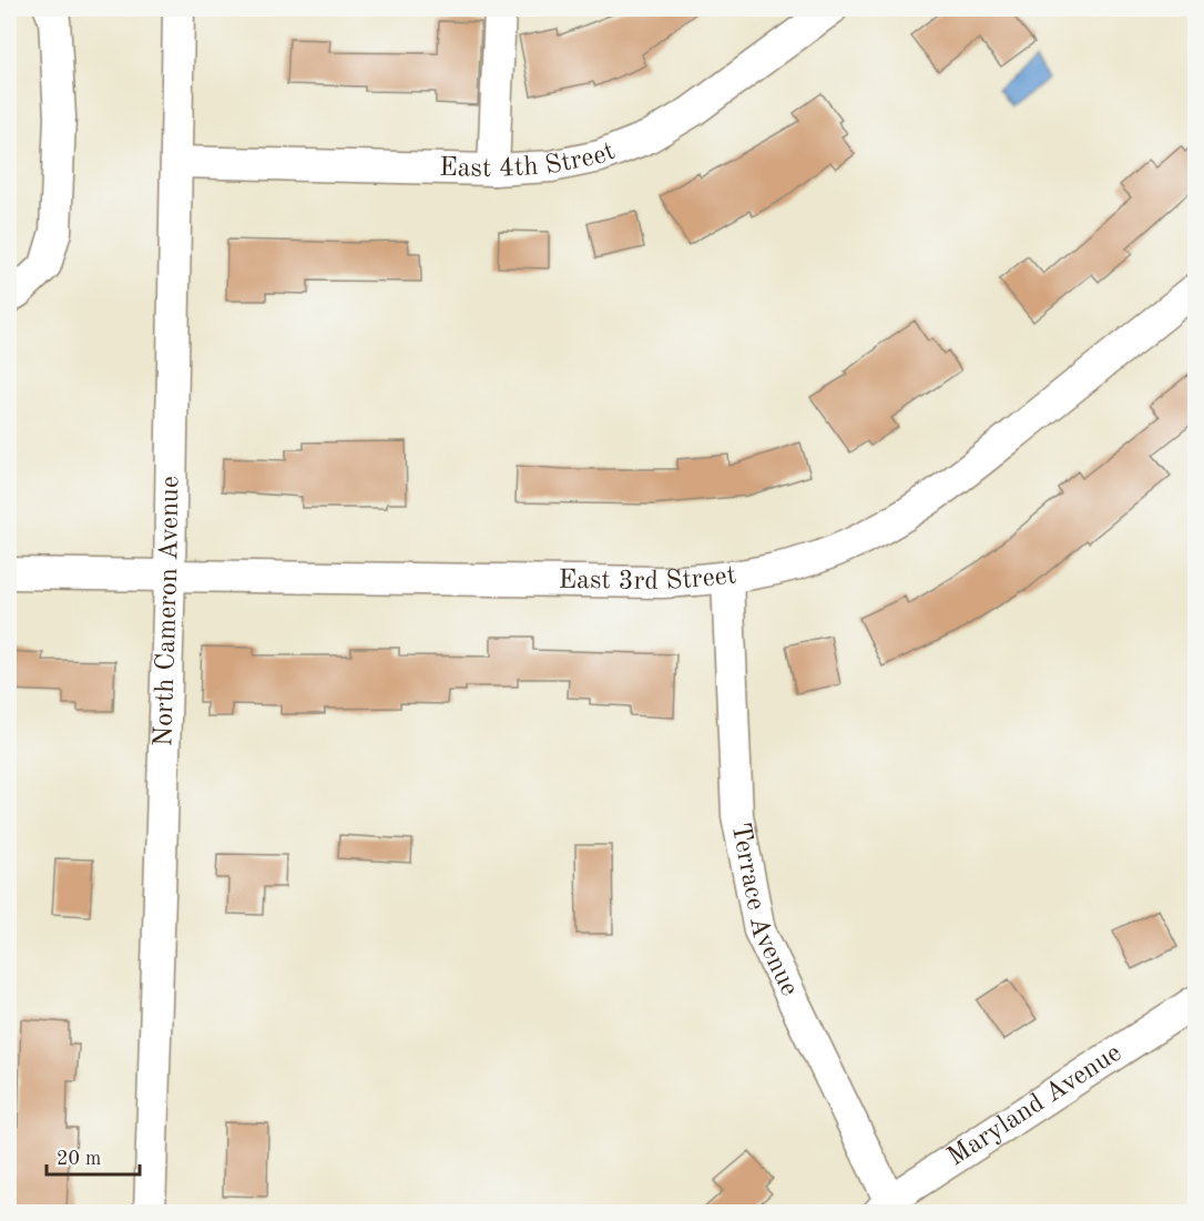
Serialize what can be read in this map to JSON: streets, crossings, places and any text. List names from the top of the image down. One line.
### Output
{"streets":{"street":["East 4th Street","East 3rd Street","North Cameron Avenue","Terrace Avenue","Maryland Avenue"]},"crossings":[["East 4th Street","North Cameron Avenue"],["East 3rd Street","North Cameron Avenue"],["East 3rd Street","Terrace Avenue"],["Terrace Avenue","Maryland Avenue"]],"scale_bar":"20 m"}
